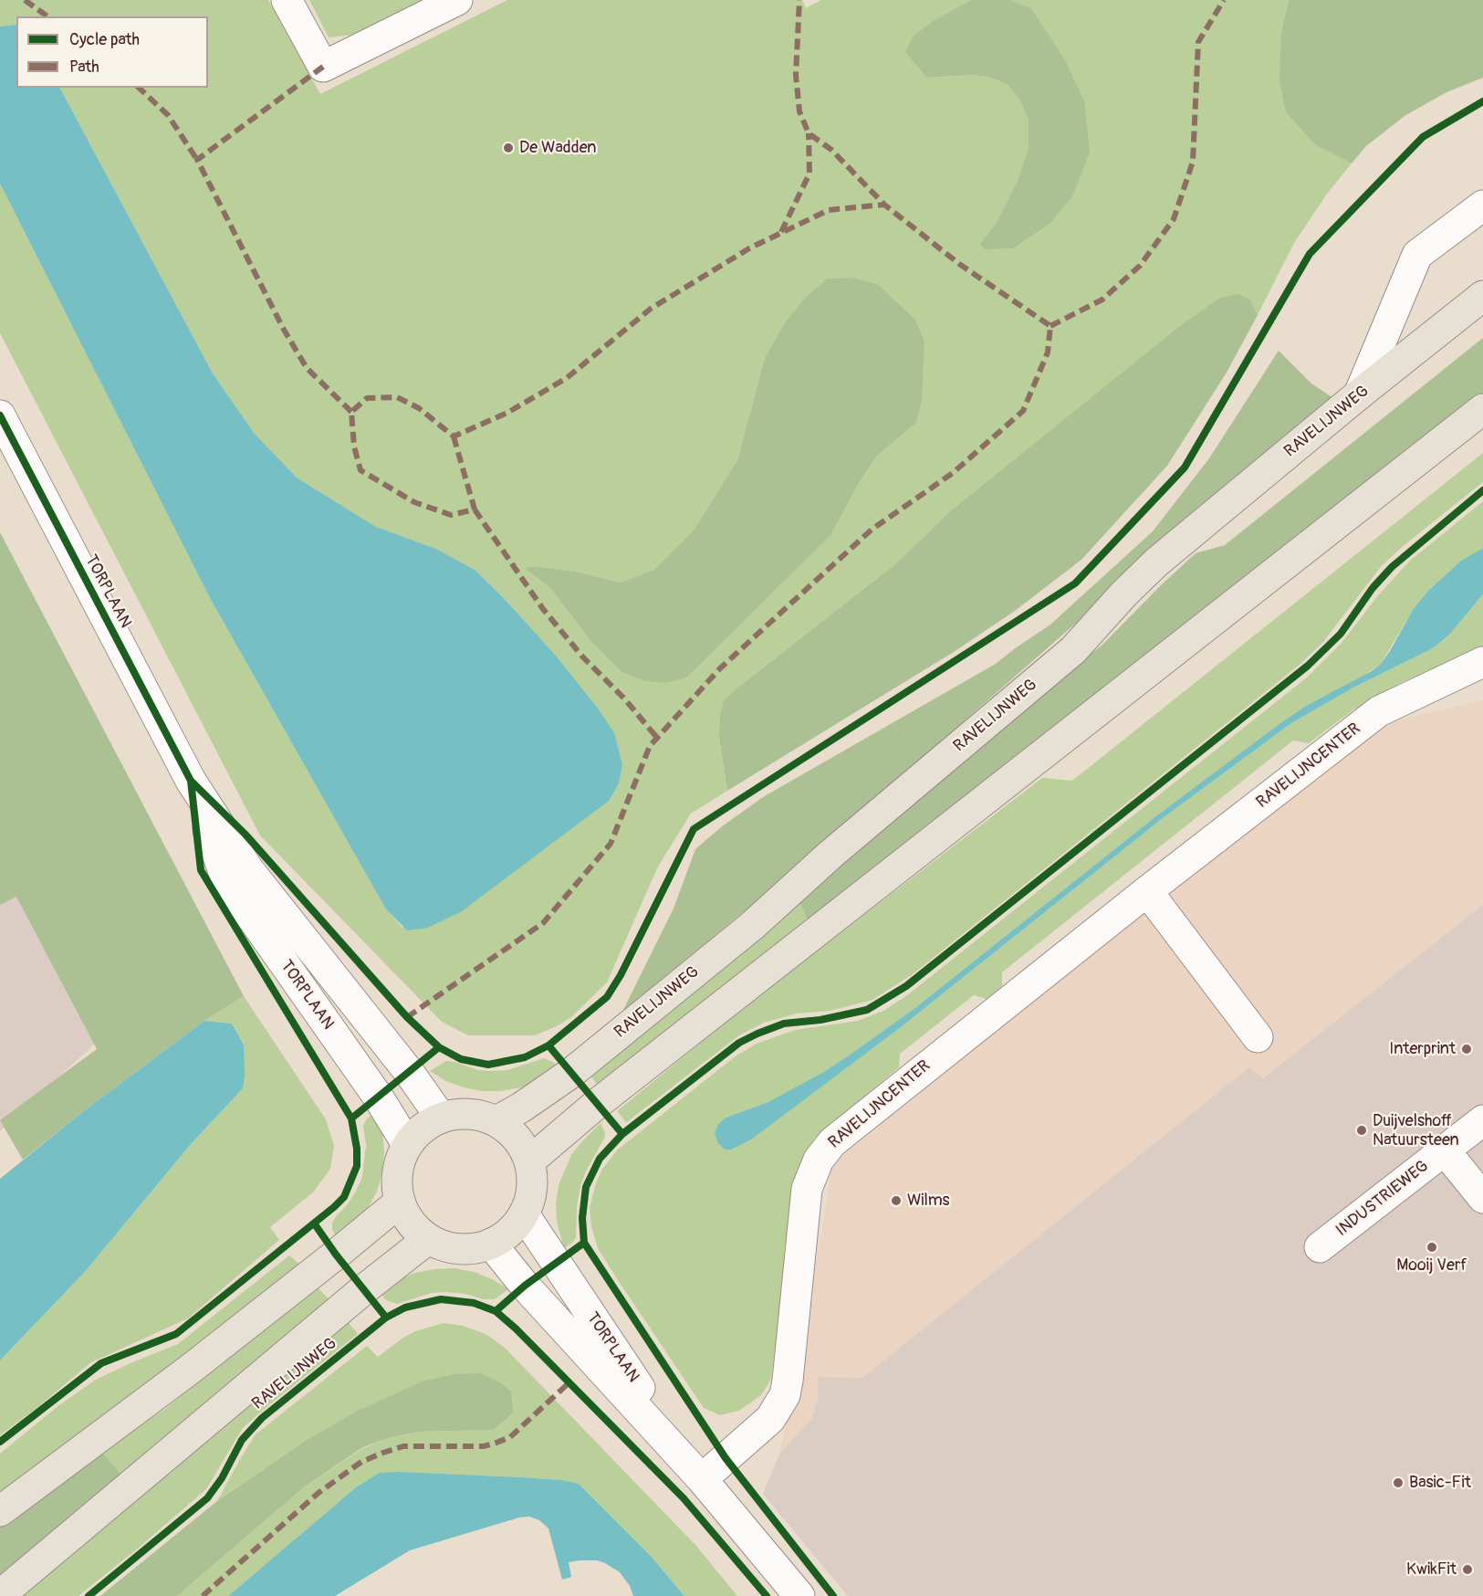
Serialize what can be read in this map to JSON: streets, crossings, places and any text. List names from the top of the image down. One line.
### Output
{"streets":{"main road":["RAVELIJNWEG"],"street":["TORPLAAN","RAVELIJNCENTER","INDUSTRIEWEG"]},"crossings":[["RAVELIJNWEG","TORPLAAN"],["TORPLAAN","RAVELIJNCENTER"]],"places":["De Wadden","Interprint","Duijvelshoff Natuursteen","Wilms","Mooij Verf","Basic-Fit","KwikFit"],"legend":["Cycle path","Path"]}
